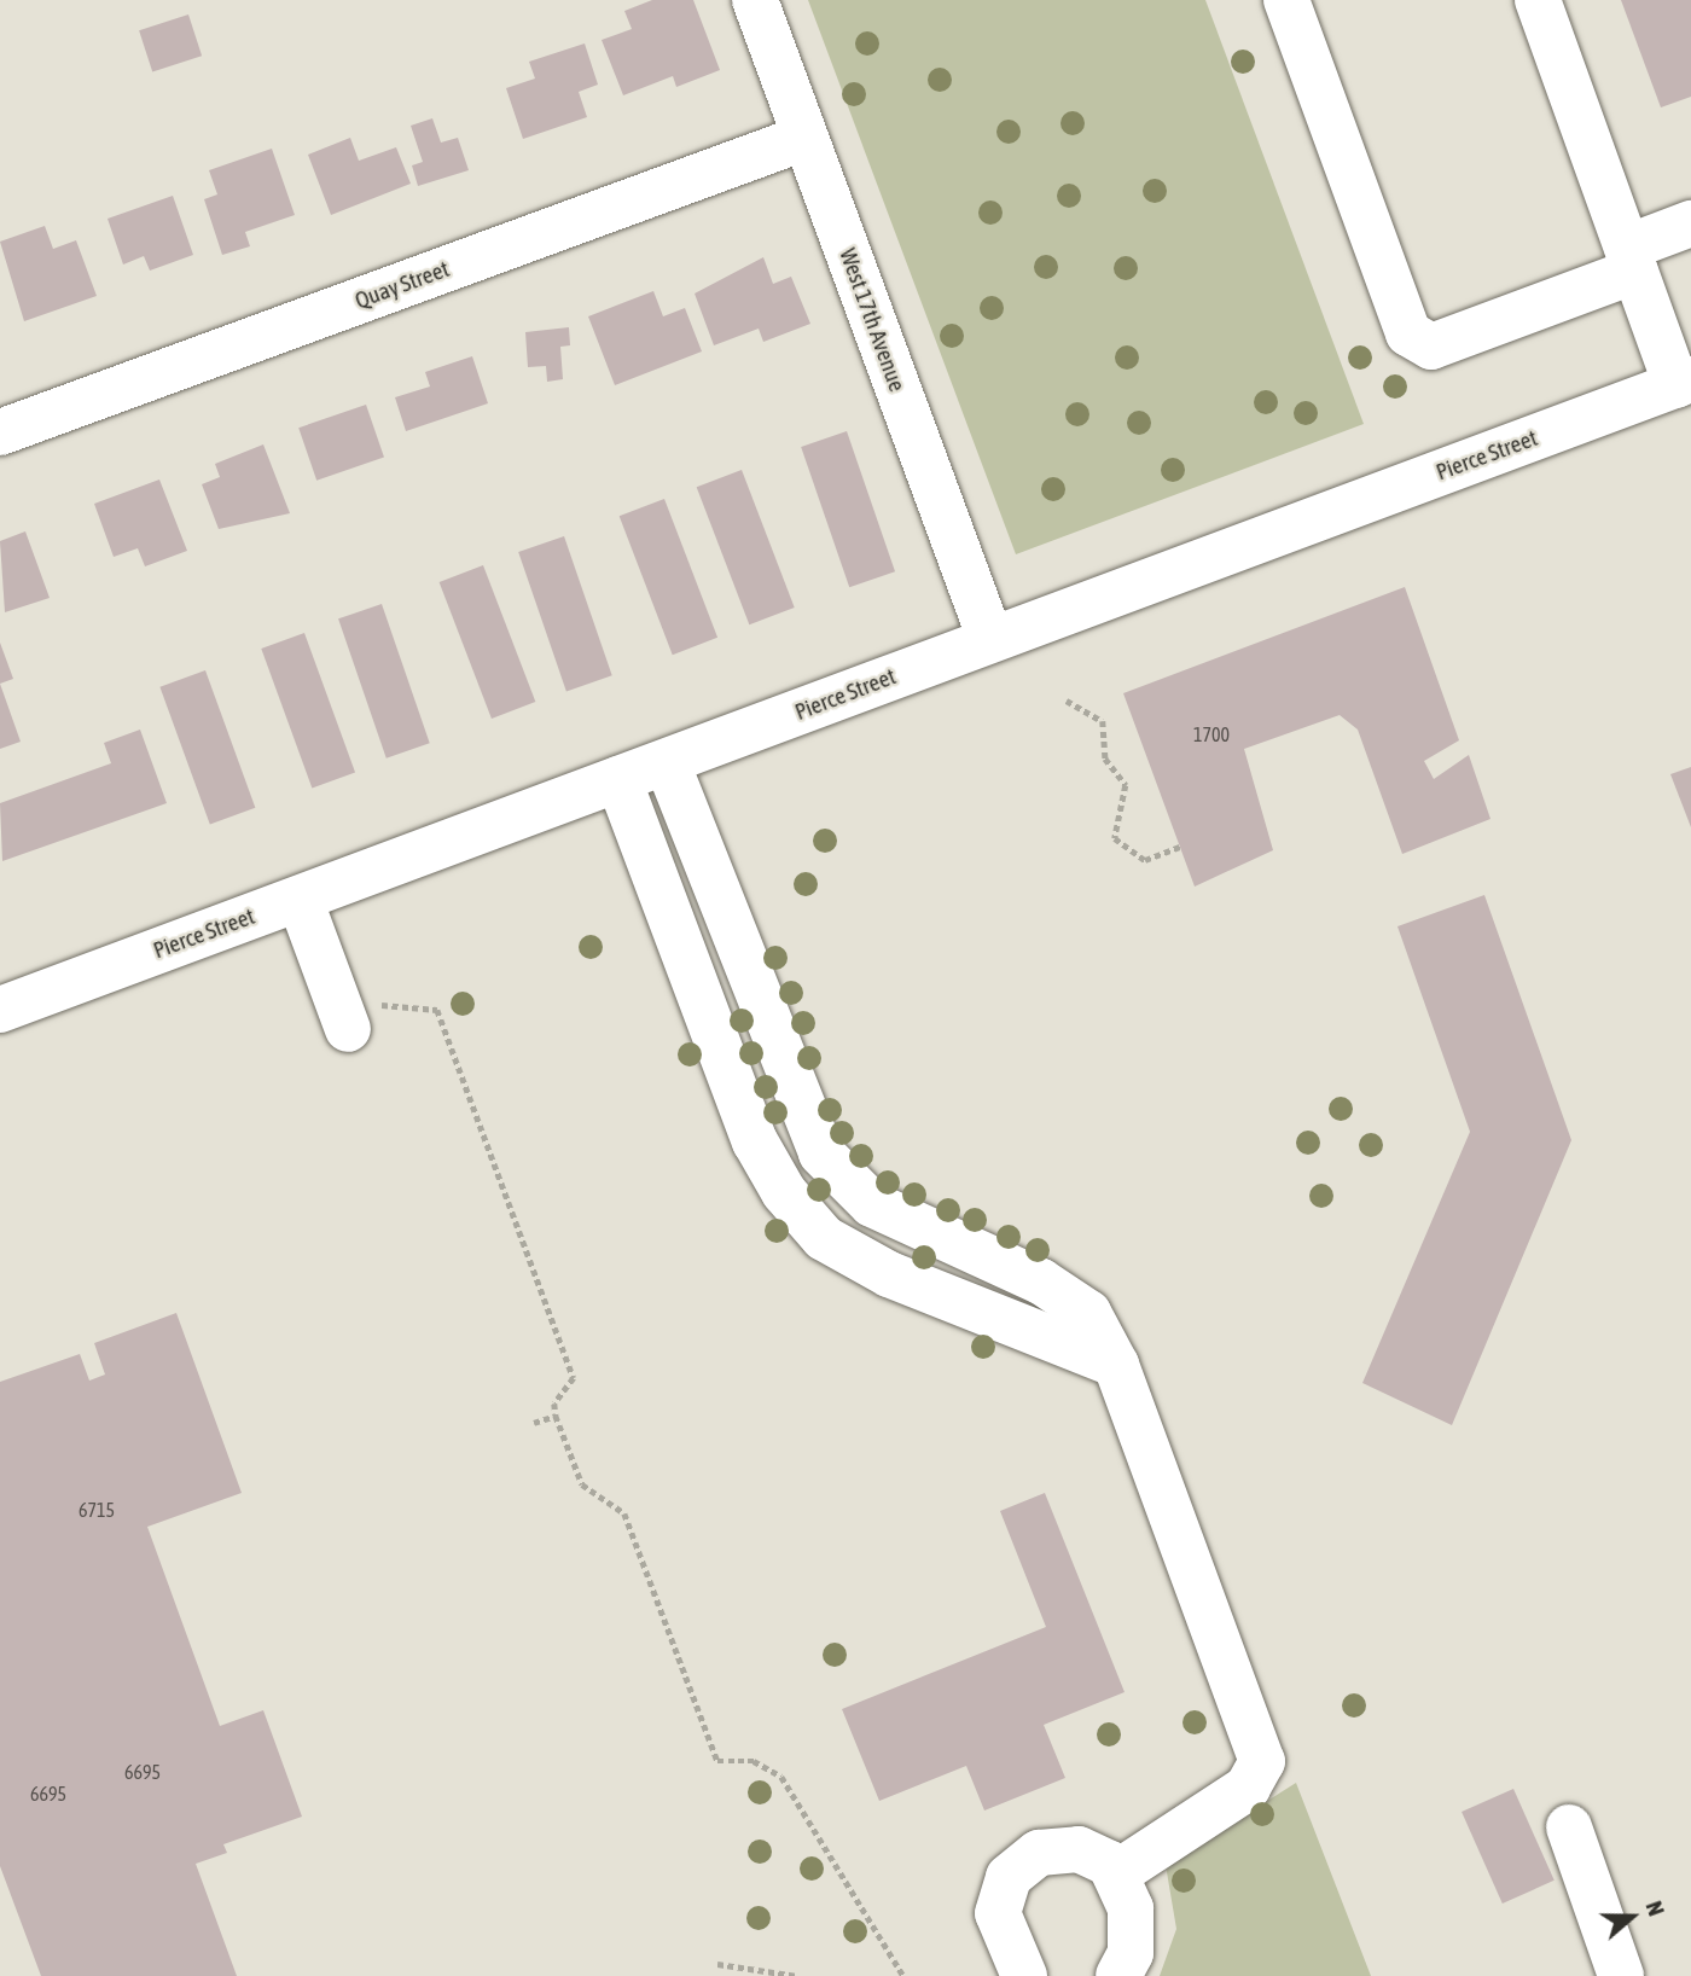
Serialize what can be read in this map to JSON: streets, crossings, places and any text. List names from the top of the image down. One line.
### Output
{"streets":{"street":["Quay Street","West 17th Avenue","Pierce Street"]},"crossings":[["Quay Street","West 17th Avenue"],["West 17th Avenue","Pierce Street"]],"house_numbers":["1700","6715","6695","6695"],"north":"right"}
